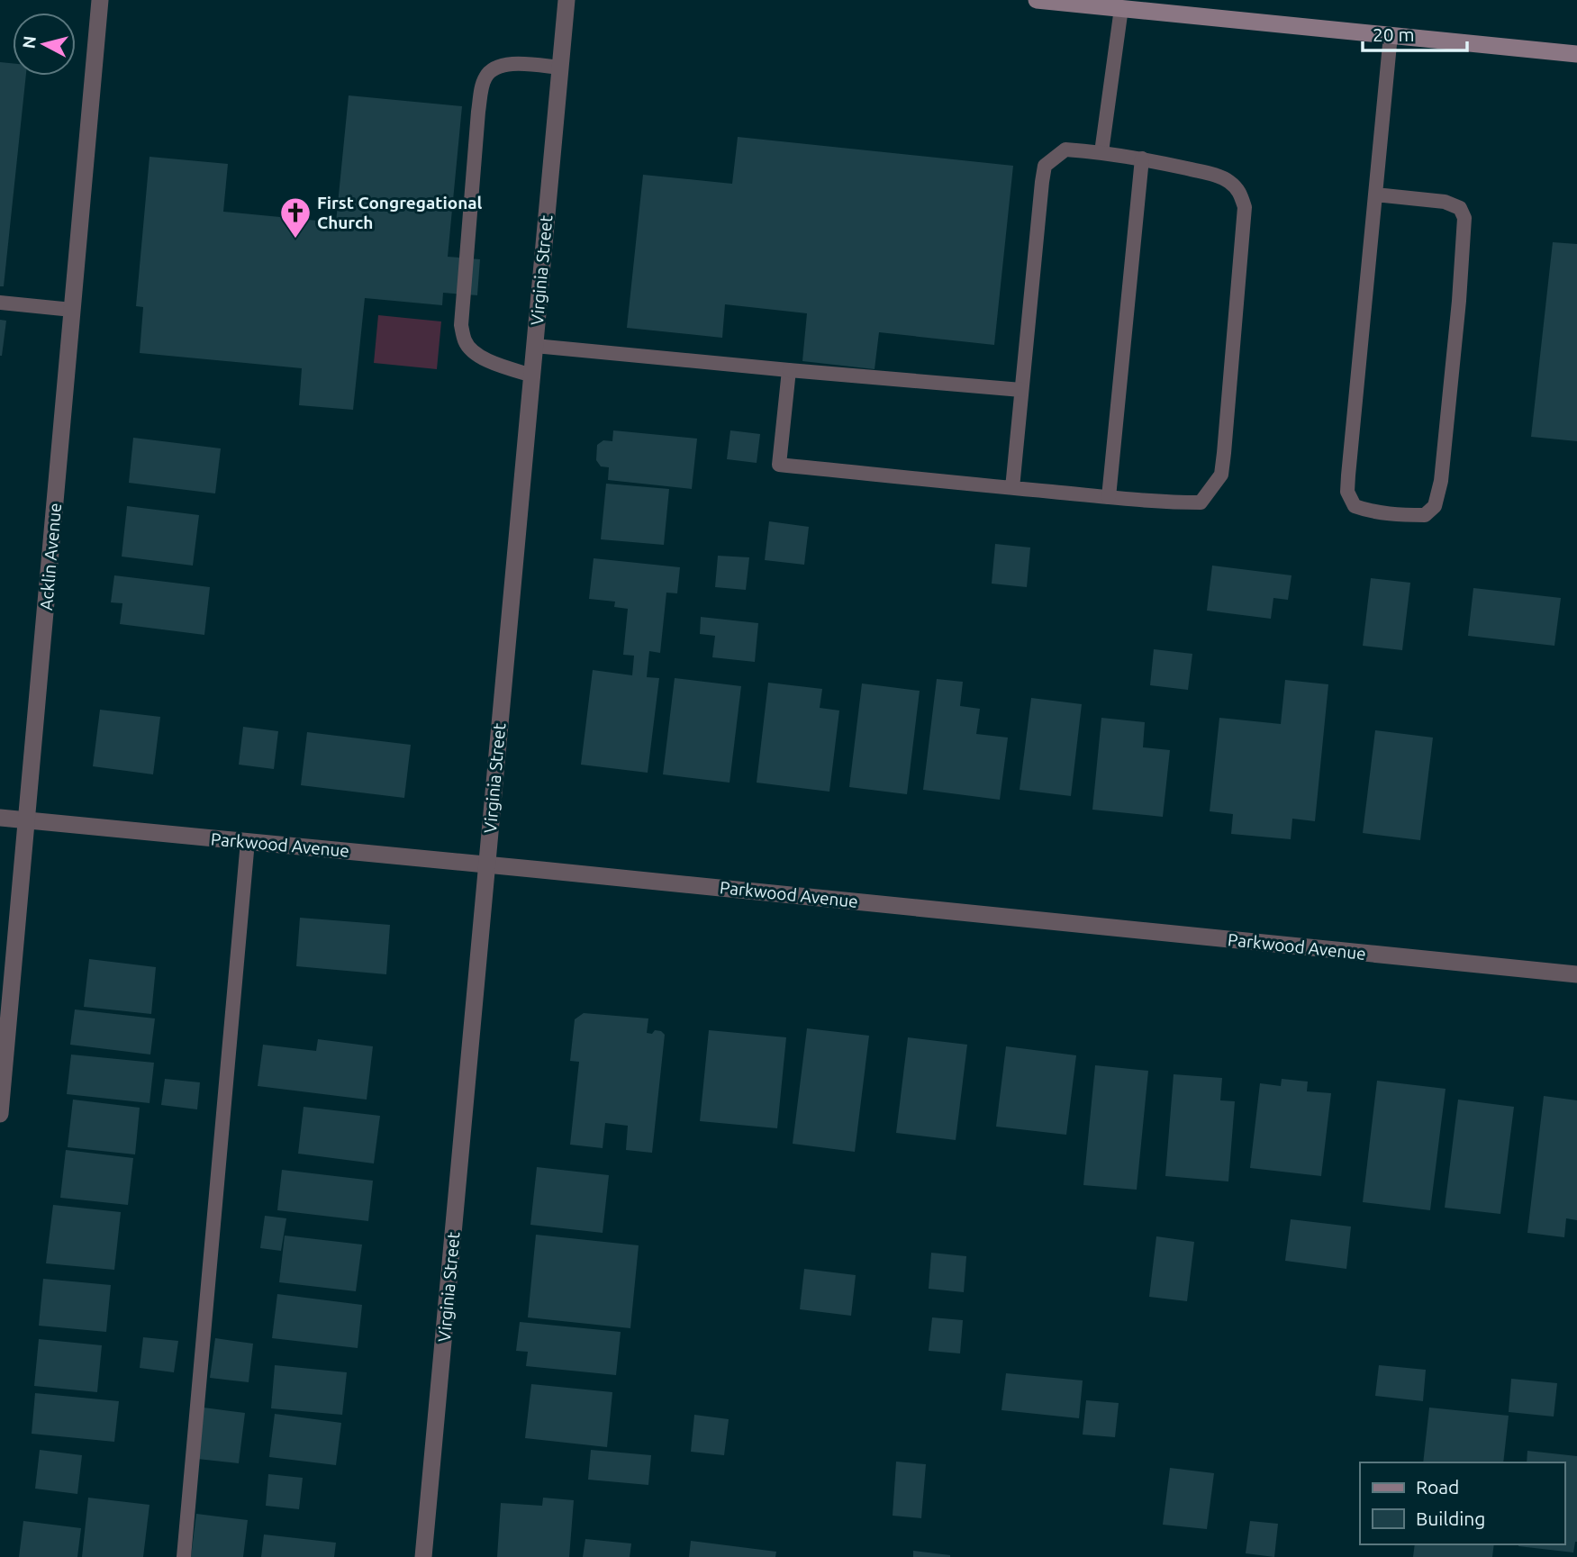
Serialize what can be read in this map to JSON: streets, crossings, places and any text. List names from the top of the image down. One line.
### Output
{"streets":{"street":["Virginia Street","Acklin Avenue","Parkwood Avenue"]},"crossings":[["Virginia Street","Parkwood Avenue"],["Acklin Avenue","Parkwood Avenue"]],"places":{"church":["First Congregational Church"]},"legend":["Road","Building"],"scale_bar":"20 m","north":"left"}
